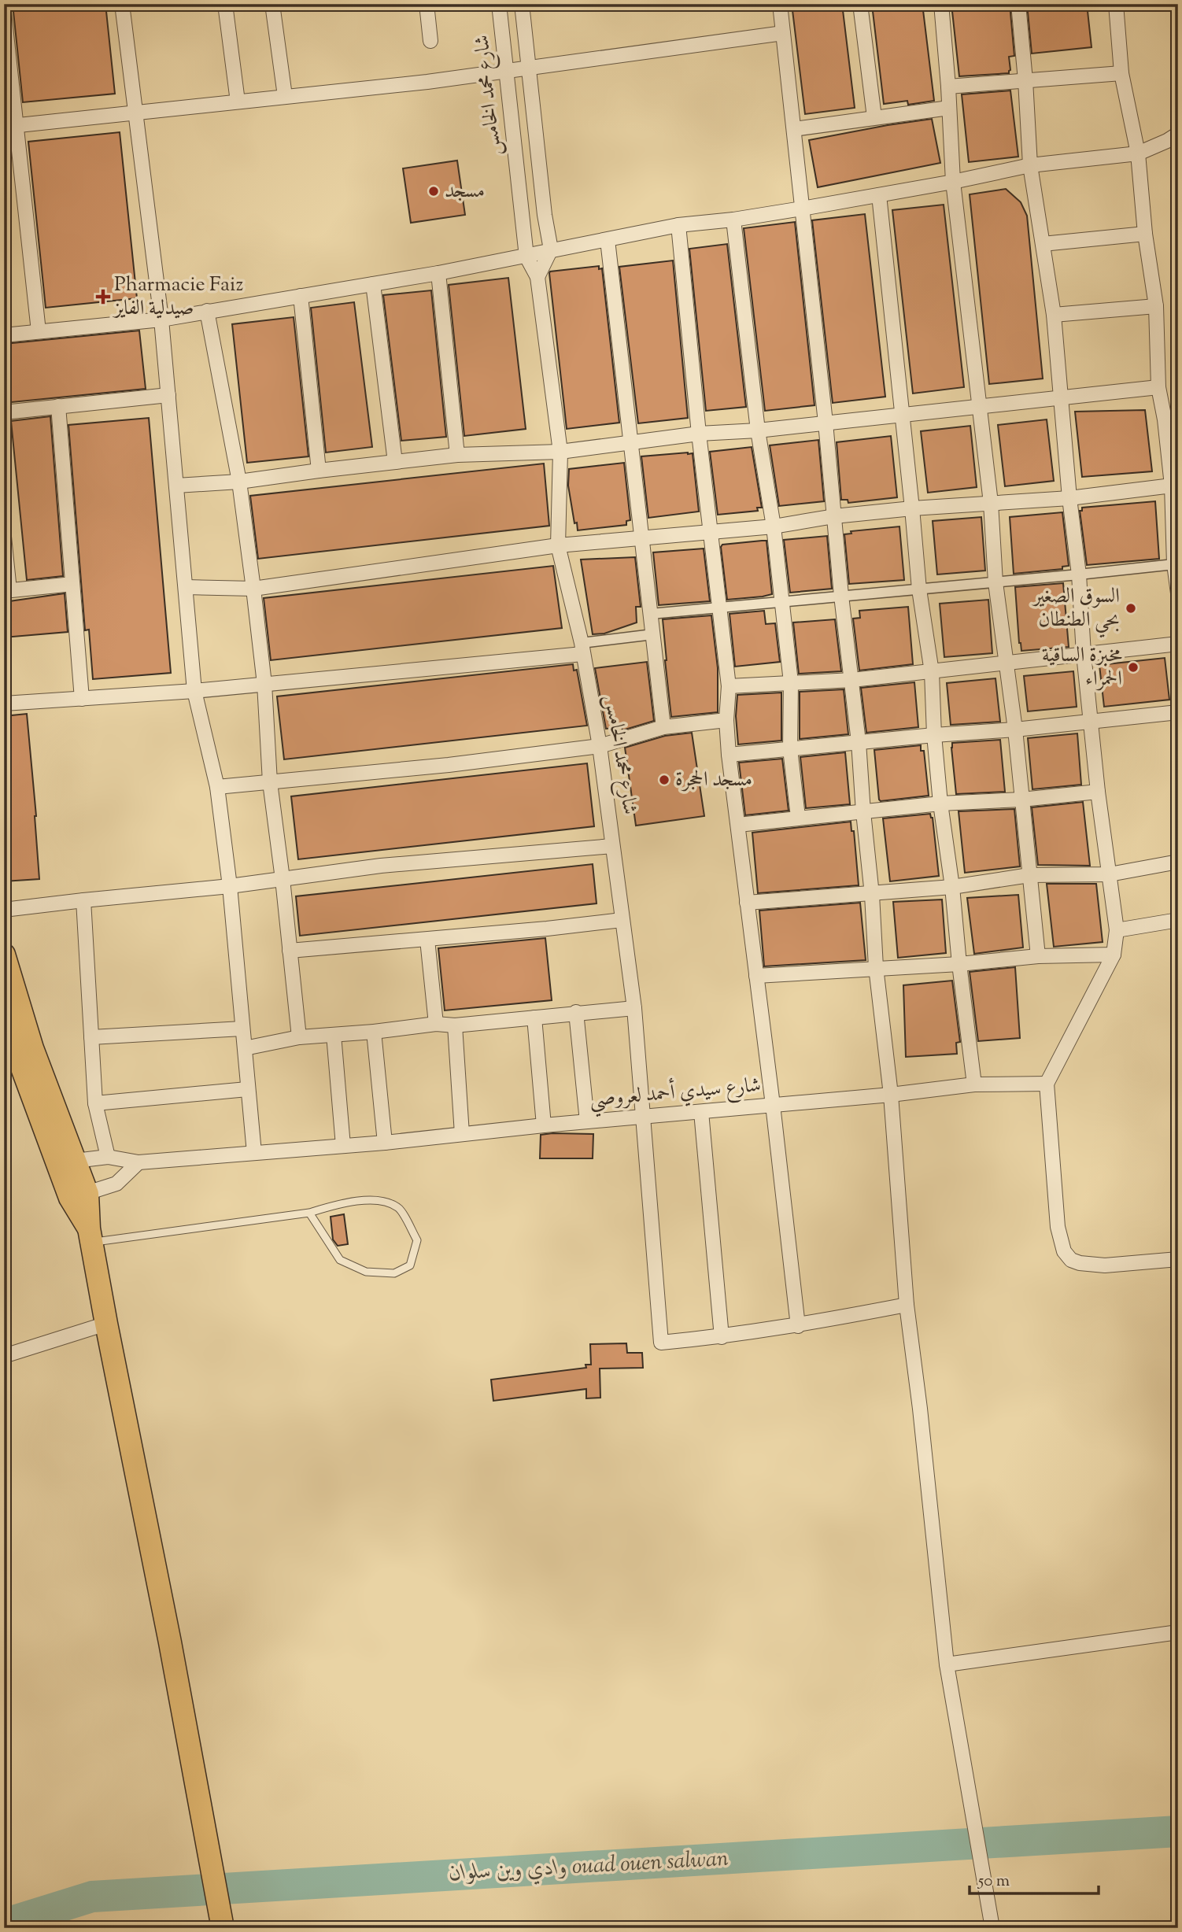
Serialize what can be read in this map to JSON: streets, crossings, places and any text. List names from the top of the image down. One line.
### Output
{"streets":{"street":["شارع محمد الخامس","شارع سيدي أحمد لعروصي"]},"crossings":[["شارع محمد الخامس","شارع سيدي أحمد لعروصي"]],"water":["وادي وين سلوان ouad ouen salwan"],"places":{"other":["مسجد","السوق الصغير بحي الطنطان","مخبزة الساقية الحمراء","مسجد الحجرة"],"health":["Pharmacie Faiz صيدلية الفايز"]},"scale_bar":"50 m"}
